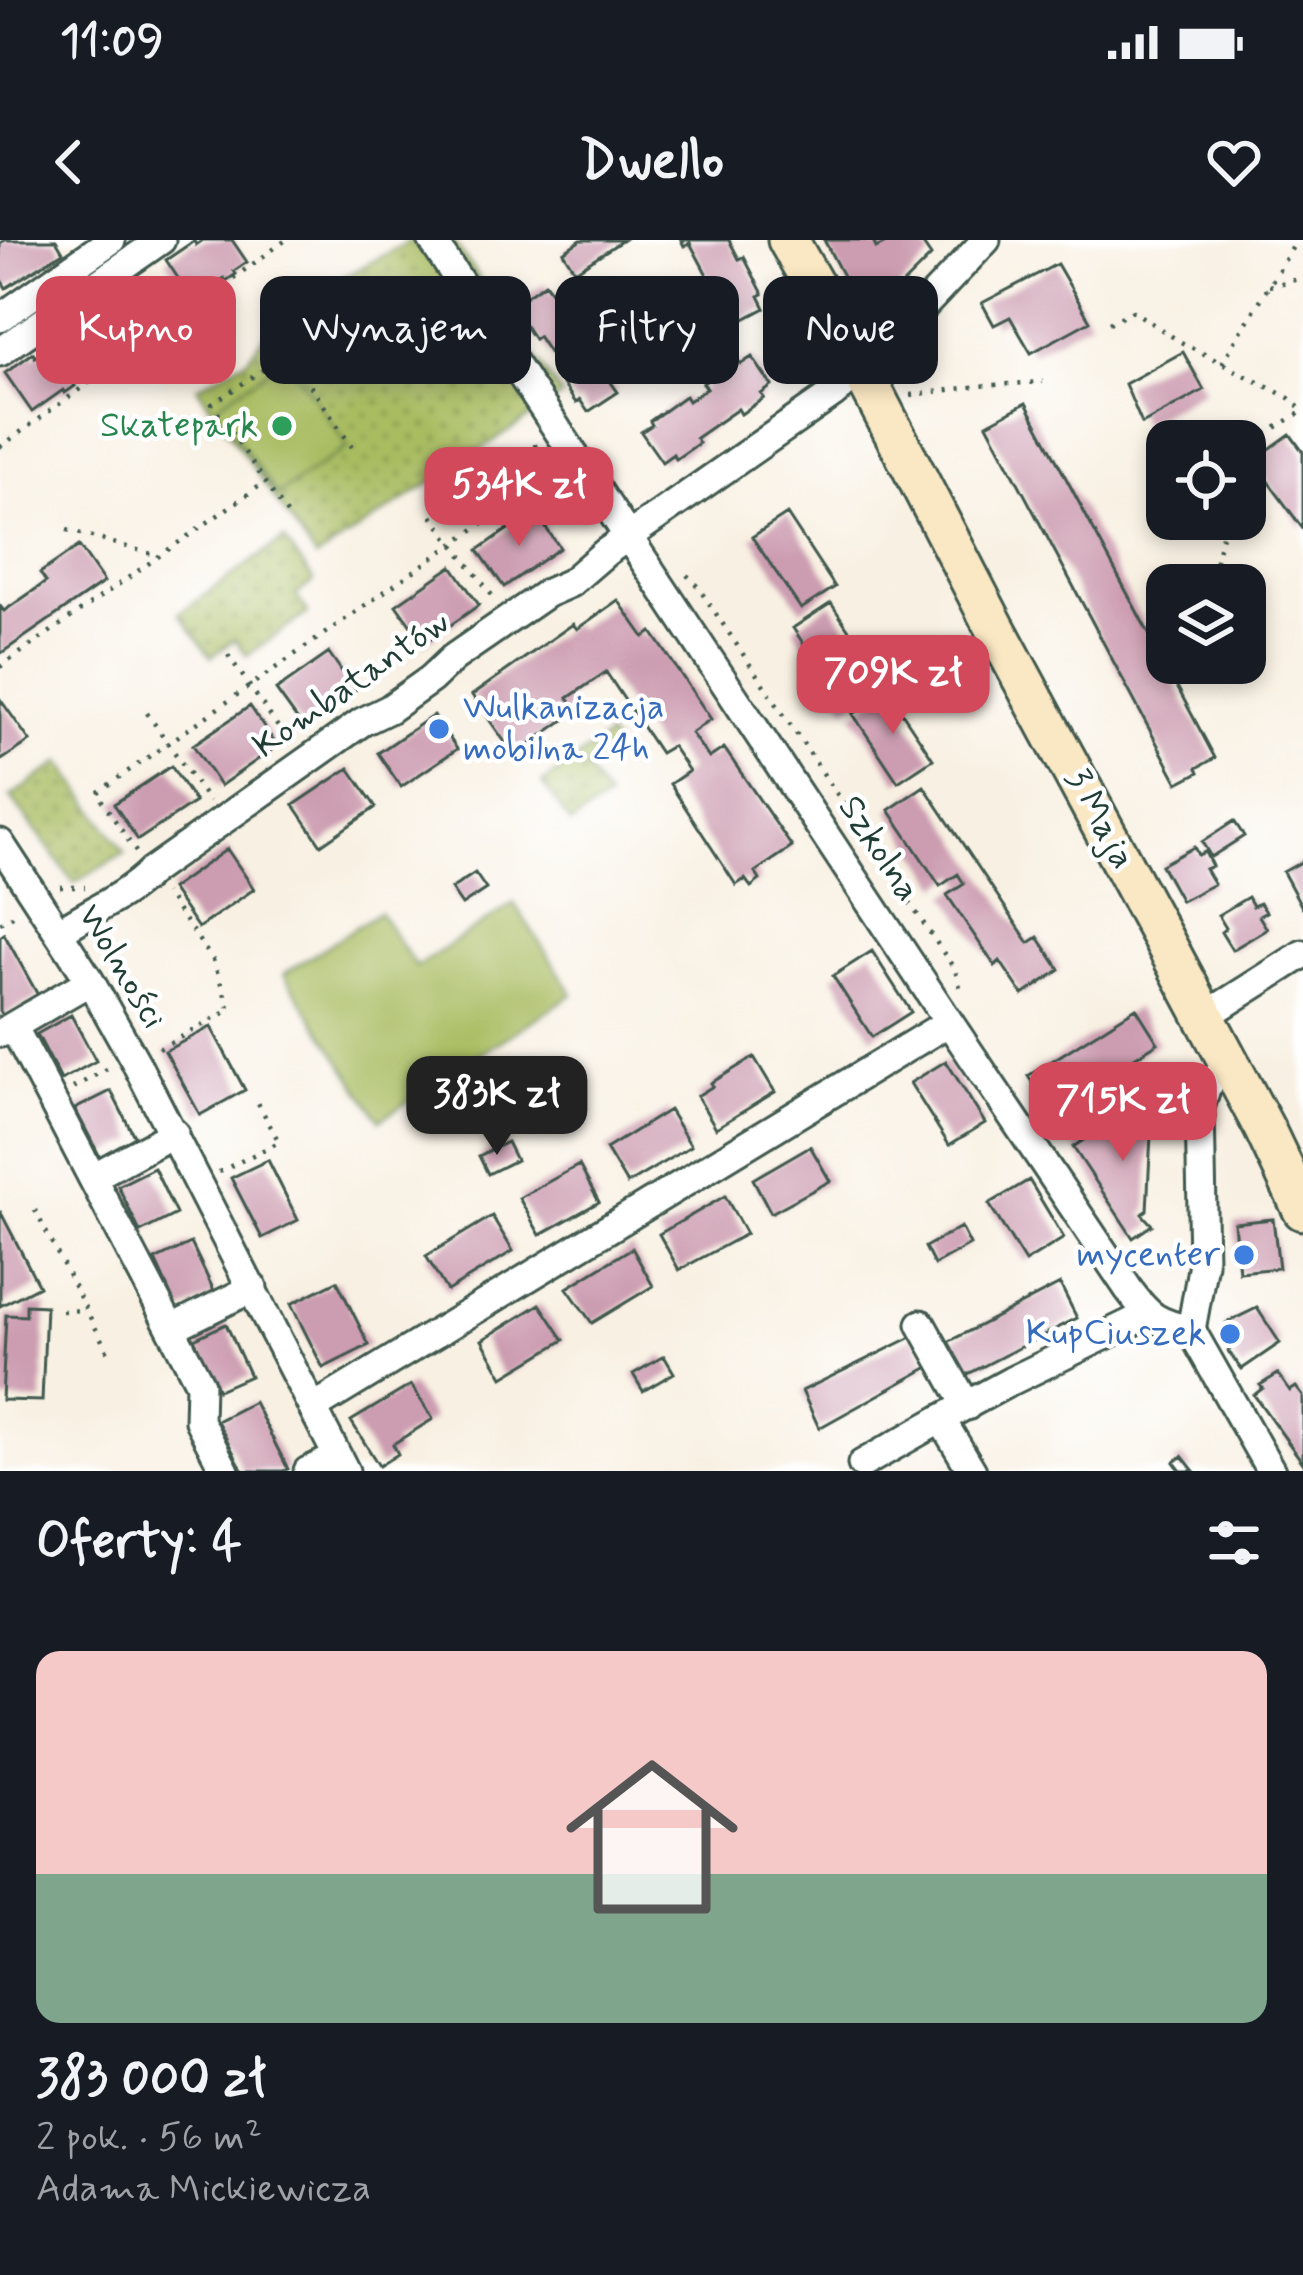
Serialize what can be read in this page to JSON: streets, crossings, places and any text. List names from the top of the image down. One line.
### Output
{"streets":{"main road":["3 Maja"],"street":["Kombatantów","Szkolna","Wolności"]},"crossings":[["Kombatantów","Szkolna"],["Kombatantów","Wolności"]],"places":["Skatepark","Wulkanizacja mobilna 24h","mycenter","KupCiuszek"],"page":{"status":"11:09","header":"Dwello","chip":["Kupno","Wynajem","Filtry","Nowe"],"price":["534K zł","709K zł","383K zł","715K zł"],"heading":"Oferty: 4","list":[{"name":"383 000 zł","note":"2 pok. · 56 m² · Adama Mickiewicza"}]}}
